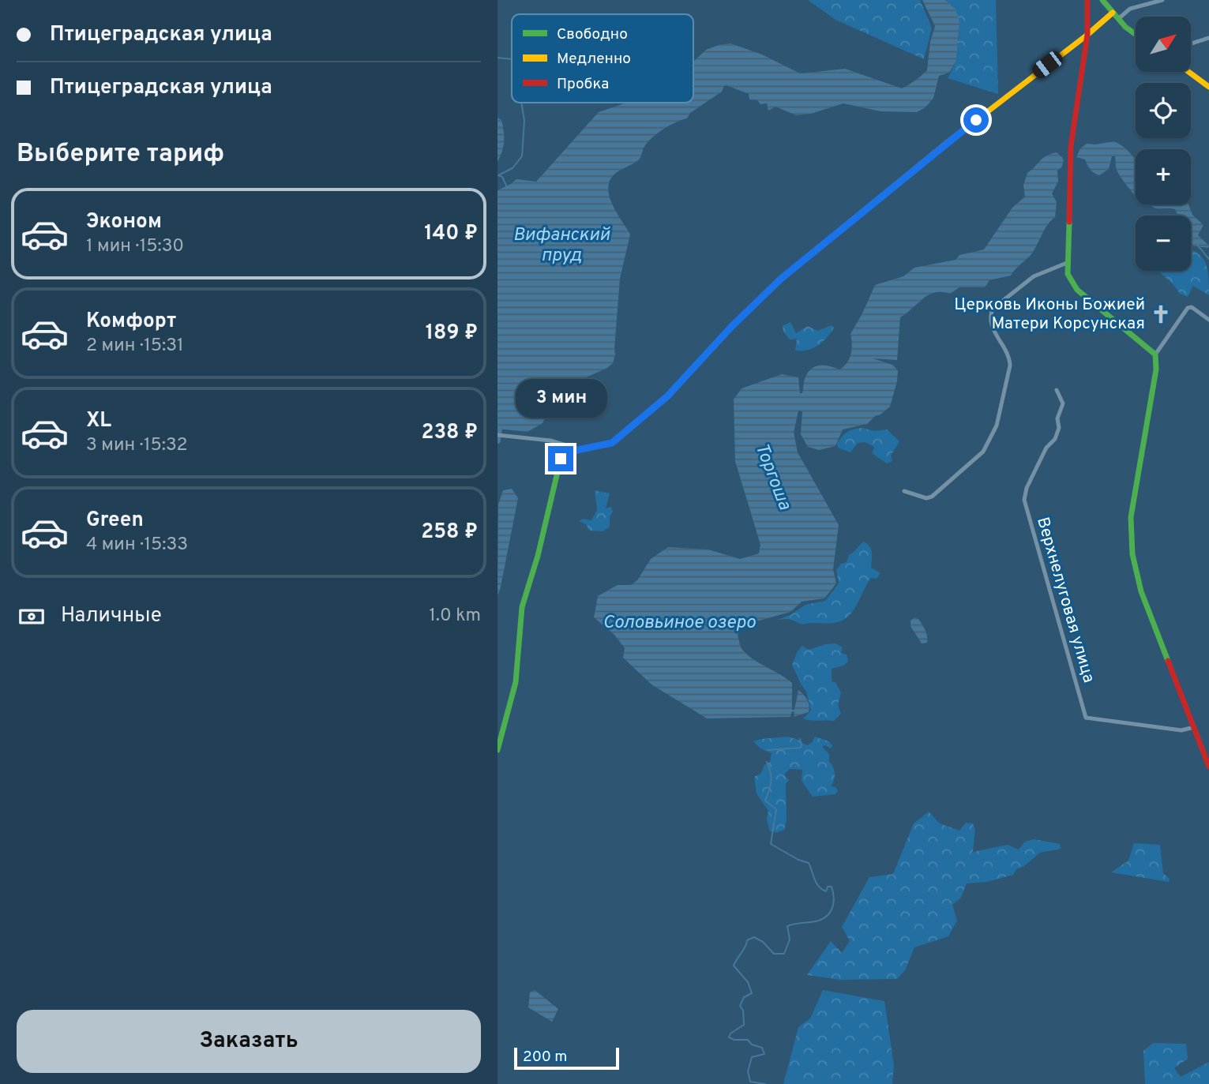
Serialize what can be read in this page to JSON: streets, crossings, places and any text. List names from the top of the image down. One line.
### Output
{"streets":{"street":["Верхнелуговая улица"]},"water":["Вифанский пруд","Торгоша","Соловьиное озеро"],"places":{"church":["Церковь Иконы Божией Матери Корсунская"]},"legend":["Свободно","Медленно","Пробка"],"scale_bar":"200 m","north":"top right","page":{"banner":["Птицеградская улица","Птицеградская улица"],"map_buttons":["+","−"],"heading":"Выберите тариф","list":[{"name":"Эконом","note":"1 мин · 15:30","value":"140 ₽"},{"name":"Комфорт","note":"2 мин · 15:31","value":"189 ₽"},{"name":"XL","note":"3 мин · 15:32","value":"238 ₽"},{"name":"Green","note":"4 мин · 15:33","value":"258 ₽"}],"bubble":"3 мин","pay":["Наличные","1.0 km"],"buttons":"Заказать","scale":"200 m"}}
